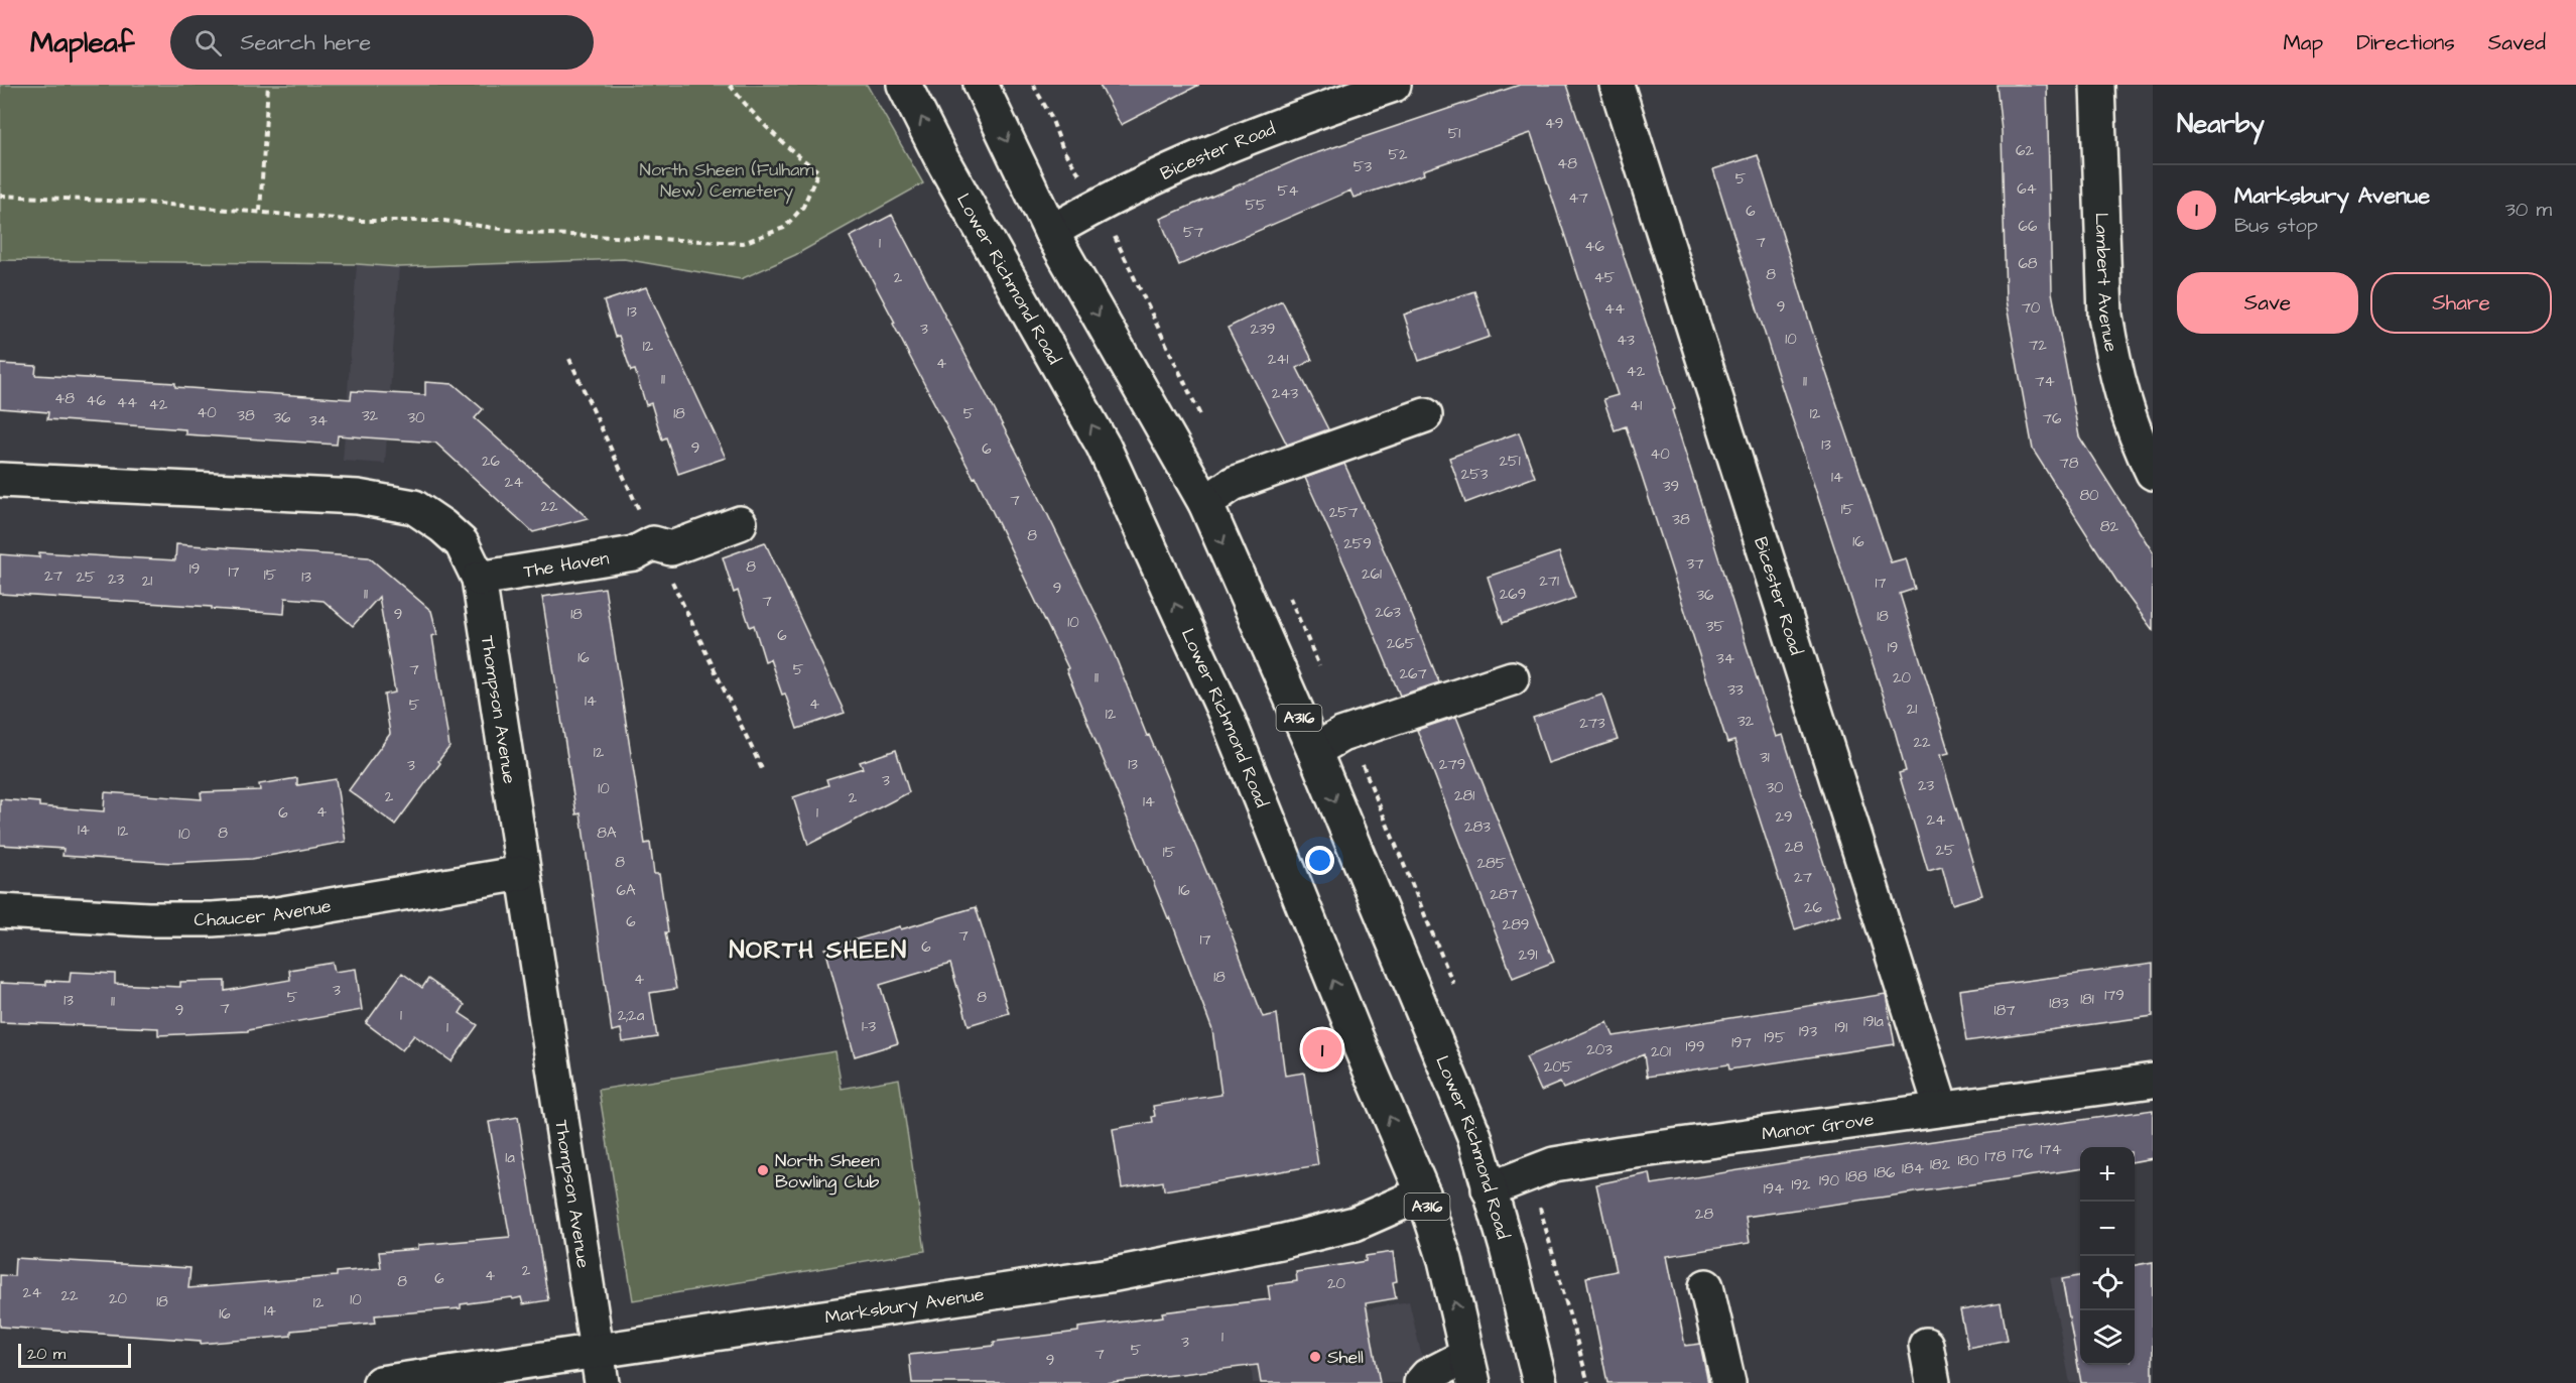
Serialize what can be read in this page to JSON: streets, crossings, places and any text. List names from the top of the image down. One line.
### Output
{"streets":{"main road":["Bicester Road","Lower Richmond Road","Lambert Avenue","The Haven","Thompson Avenue","A316","Chaucer Avenue","Manor Grove","Marksbury Avenue"]},"crossings":[["Bicester Road","Lower Richmond Road"],["Bicester Road","Manor Grove"],["Lower Richmond Road","Manor Grove"],["Lower Richmond Road","Marksbury Avenue"],["The Haven","Thompson Avenue"],["Thompson Avenue","Chaucer Avenue"],["Thompson Avenue","Marksbury Avenue"]],"districts":["NORTH SHEEN"],"parks":["North Sheen (Fulham New) Cemetery"],"places":["North Sheen Bowling Club","Shell"],"house_numbers":["49","51","62","52","48","53","5","64","54","47","55","6","66","57","7","1","46","68","8","2","45","9","70","44","13","3","239","10","43","72","12","241","4","42","11","11","74","243","48","46","44","42","41","40","18","5","12","38","32","36","30","76","34","13","9","6","40","26","251","78","253","14","24","39","80","7","22","15","257","38","82","8","16","259","37","8","19","17","261","15","27","25","13","23","21","271","17","9","11","269","36","7","263","9","18","18","10","35","6","265","19","16","34","7","5","267","11","20","33","14","4","5","21","12","32","273","22","12","31","13","279","3","3","23","30","10","281","2","2","14","4","6","1","29","24","283","14","12","8","8A","10","28","25","15","8","285","27","6A","16","287","26","6","289","7","17","6","291","18","4","3","179","5","8","181","13","11","183","7","9","187","1","2;2a","191a","1-3","1","191","193","195","197","199","203","201","205","174","176","178","1a","180","182","184","186","188","190","192","194","28","2","4","6","8","20","24","22","20","10","18","12","14","16","1","3","5","7","9"],"scale_bar":"20 m","page":{"header":"Mapleaf","search":"Search here","nav":["Map","Directions","Saved"],"heading":"Nearby","list":[{"mark":"1","name":"Marksbury Avenue","note":"Bus stop","value":"30 m"}],"buttons":["Save","Share"],"pins":"1","map_buttons":["+","−"],"scale":"20 m"}}
